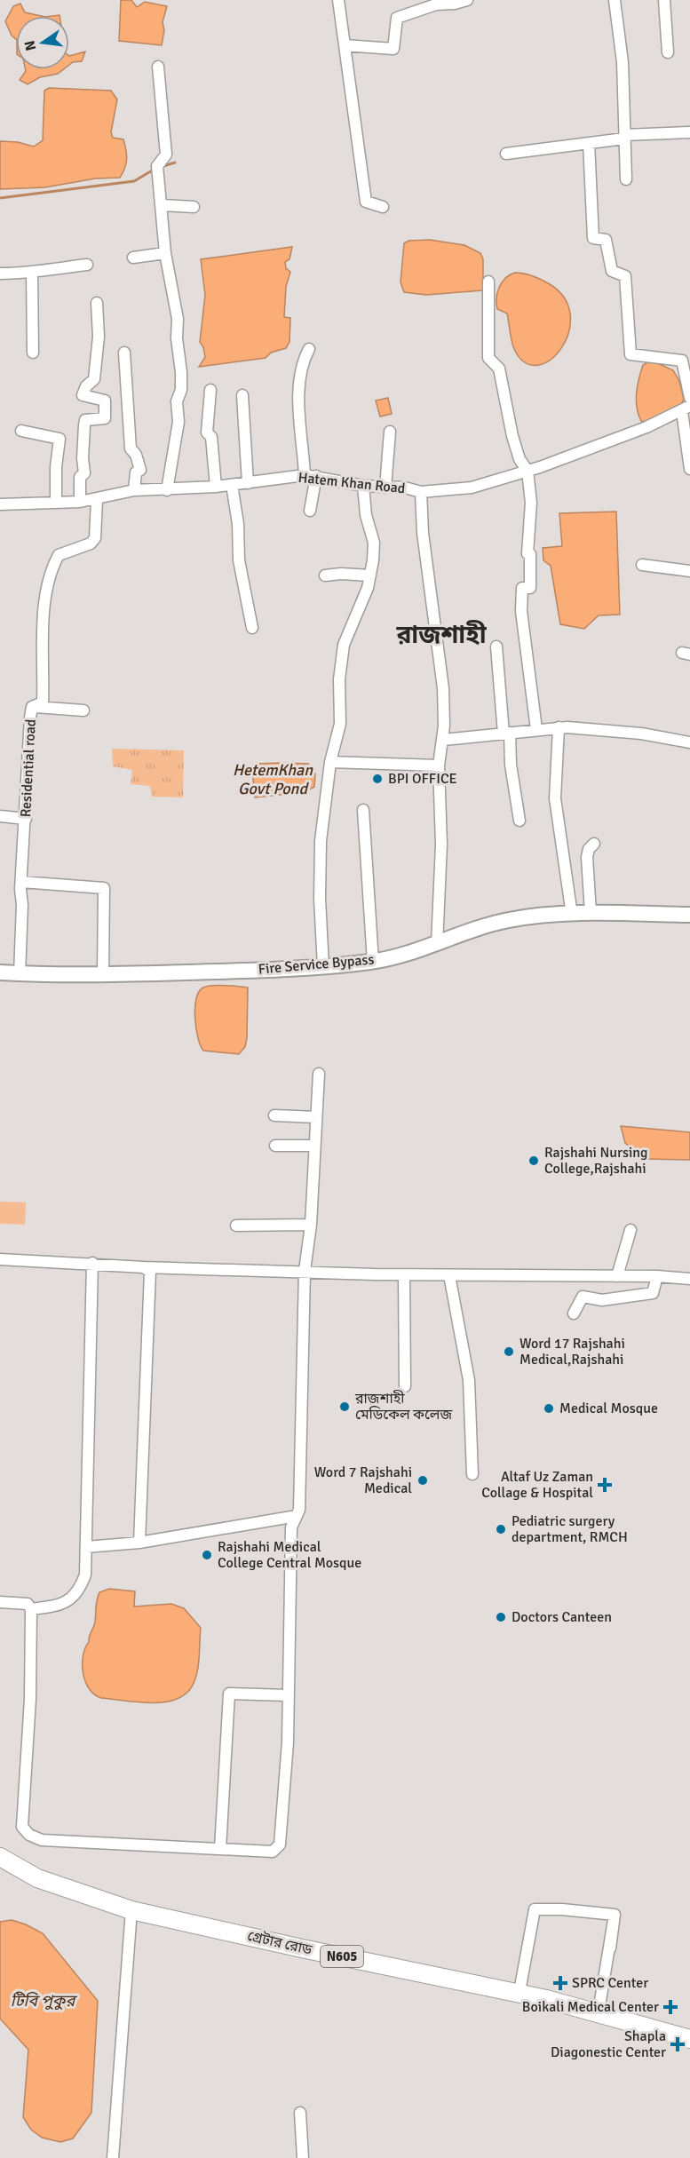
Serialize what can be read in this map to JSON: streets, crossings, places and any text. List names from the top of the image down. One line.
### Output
{"streets":{"highway":["গ্রেটার রোড","N605"],"main road":["Fire Service Bypass"],"street":["Hatem Khan Road","Residential road"]},"crossings":[["Hatem Khan Road","Residential road"],["Residential road","Fire Service Bypass"]],"districts":["রাজশাহী"],"water":["HetemKhan Govt Pond","টিবি পুকুর"],"places":{"other":["BPI OFFICE","Rajshahi Nursing College,Rajshahi","Word 17 Rajshahi Medical,Rajshahi","রাজশাহী মেডিকেল কলেজ","Medical Mosque","Word 7 Rajshahi Medical","Pediatric surgery department, RMCH","Rajshahi Medical College Central Mosque","Doctors Canteen"],"health":["Altaf Uz Zaman Collage & Hospital","SPRC Center","Boikali Medical Center","Shapla Diagonestic Center"]},"north":"left"}
